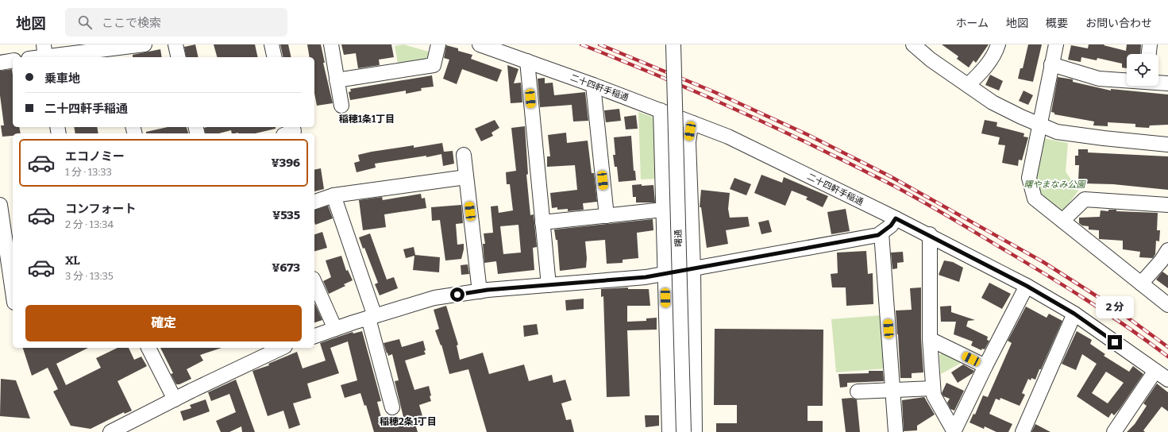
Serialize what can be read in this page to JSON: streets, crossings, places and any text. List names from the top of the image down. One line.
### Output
{"streets":{"street":["二十四軒手稲通","曙通"]},"districts":["稲穂1条1丁目","稲穂2条1丁目"],"parks":["曙やまなみ公園"],"page":{"header":"地図","search":"ここで検索","nav":["ホーム","地図","概要","お問い合わせ"],"banner":["乗車地","二十四軒手稲通"],"list":[{"name":"エコノミー","note":"1 分 · 13:33","value":"¥396"},{"name":"コンフォート","note":"2 分 · 13:34","value":"¥535"},{"name":"XL","note":"3 分 · 13:35","value":"¥673"}],"bubble":"2 分","buttons":"確定"}}
